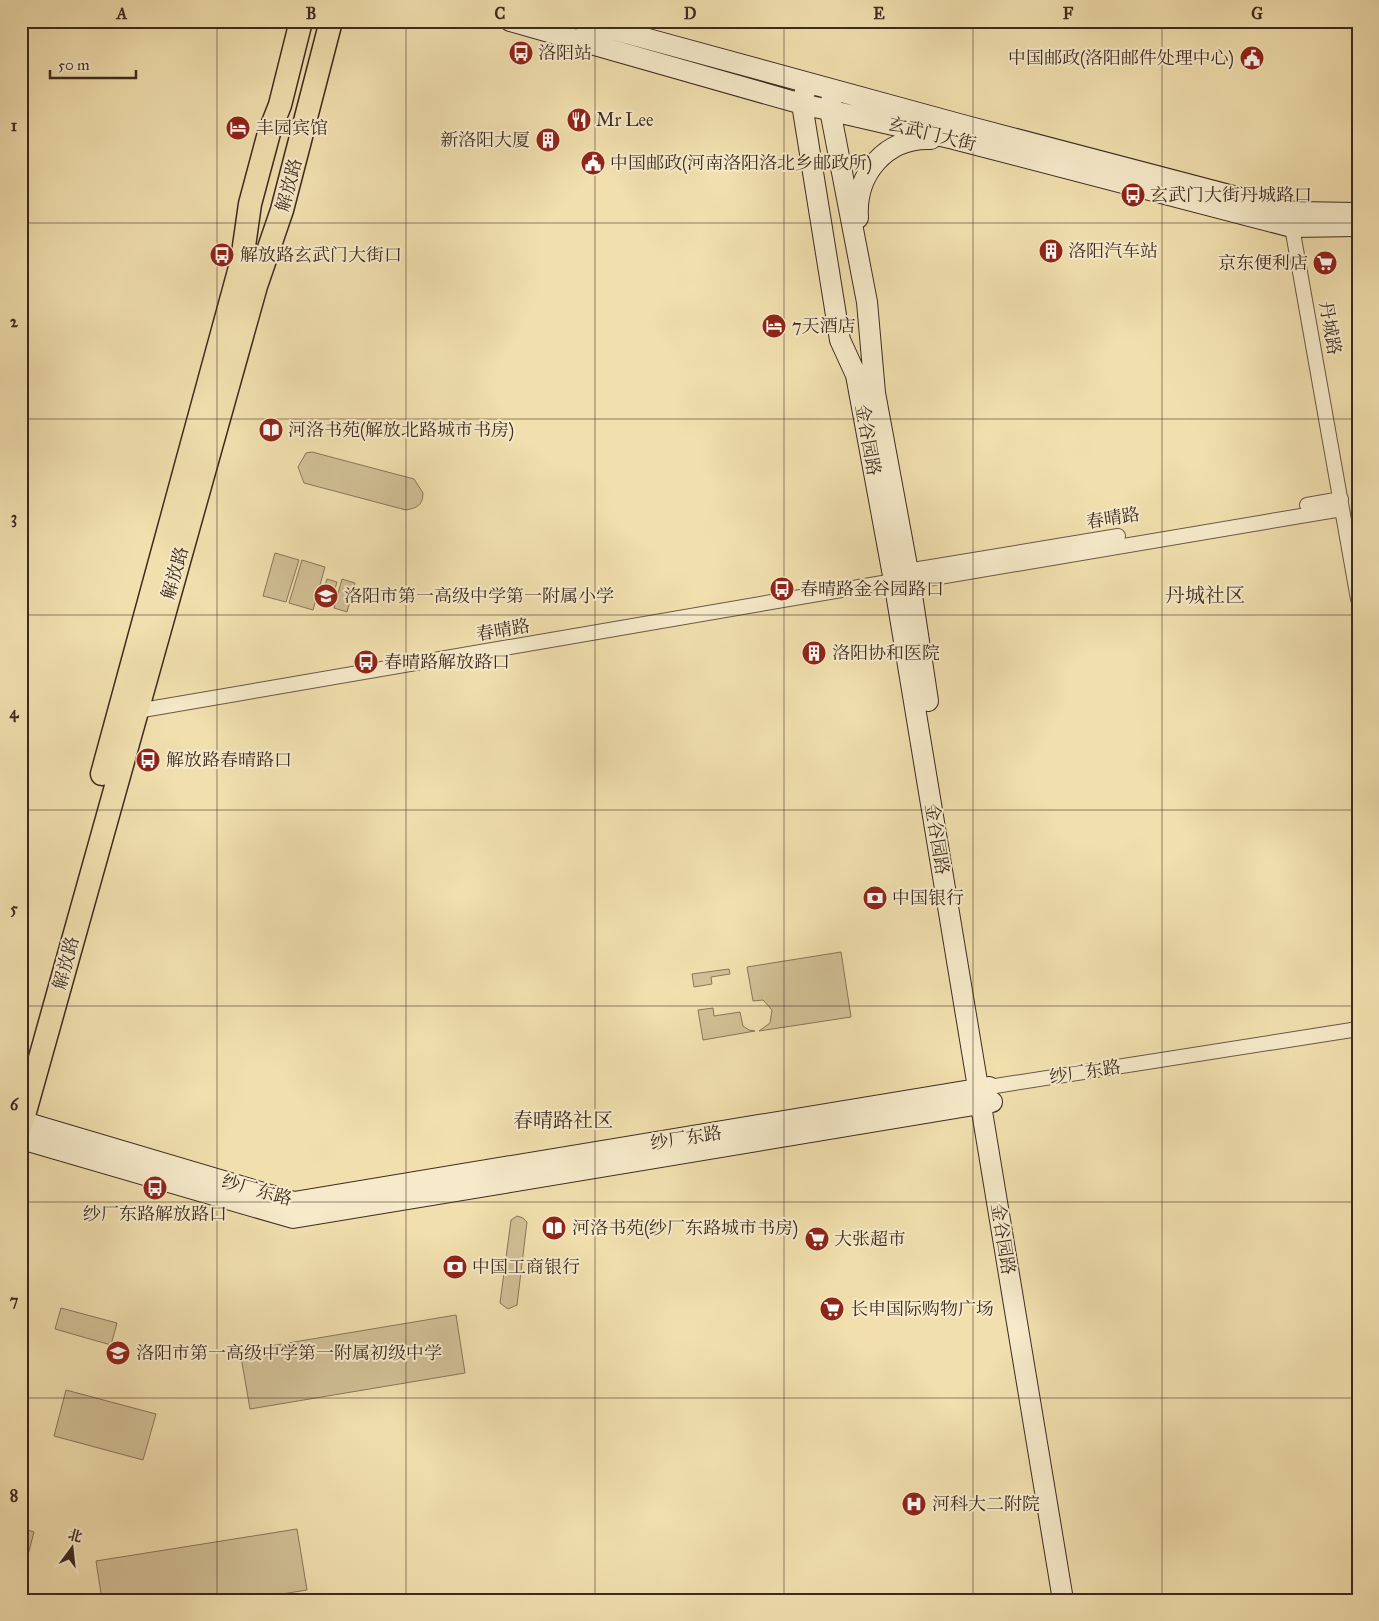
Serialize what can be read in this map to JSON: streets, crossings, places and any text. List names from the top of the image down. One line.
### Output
{"streets":{"main road":["玄武门大街","解放路","金谷园路","纱厂东路"],"street":["丹城路","春晴路"]},"crossings":[["玄武门大街","丹城路"],["玄武门大街","金谷园路"],["解放路","春晴路"],["解放路","纱厂东路"],["丹城路","春晴路"],["金谷园路","春晴路"],["金谷园路","纱厂东路"]],"districts":["丹城社区","春晴路社区"],"places":{"bus stop":["洛阳站","玄武门大街丹城路口","解放路玄武门大街口","春晴路金谷园路口","春晴路解放路口","解放路春晴路口","纱厂东路解放路口"],"public building":["中国邮政(洛阳邮件处理中心)","中国邮政(河南洛阳洛北乡邮政所)"],"restaurant":["Mr Lee"],"hotel":["丰园宾馆","7天酒店"],"building":["新洛阳大厦","洛阳汽车站","洛阳协和医院"],"supermarket":["京东便利店","大张超市","长申国际购物广场"],"library":["河洛书苑(解放北路城市书房)","河洛书苑(纱厂东路城市书房)"],"school or university":["洛阳市第一高级中学第一附属小学","洛阳市第一高级中学第一附属初级中学"],"bank":["中国银行","中国工商银行"],"hospital":["河科大二附院"]},"scale_bar":"50 m","north":"top","grid":{"columns":["A","B","C","D","E","F","G"],"rows":["1","2","3","4","5","6","7","8"]}}
